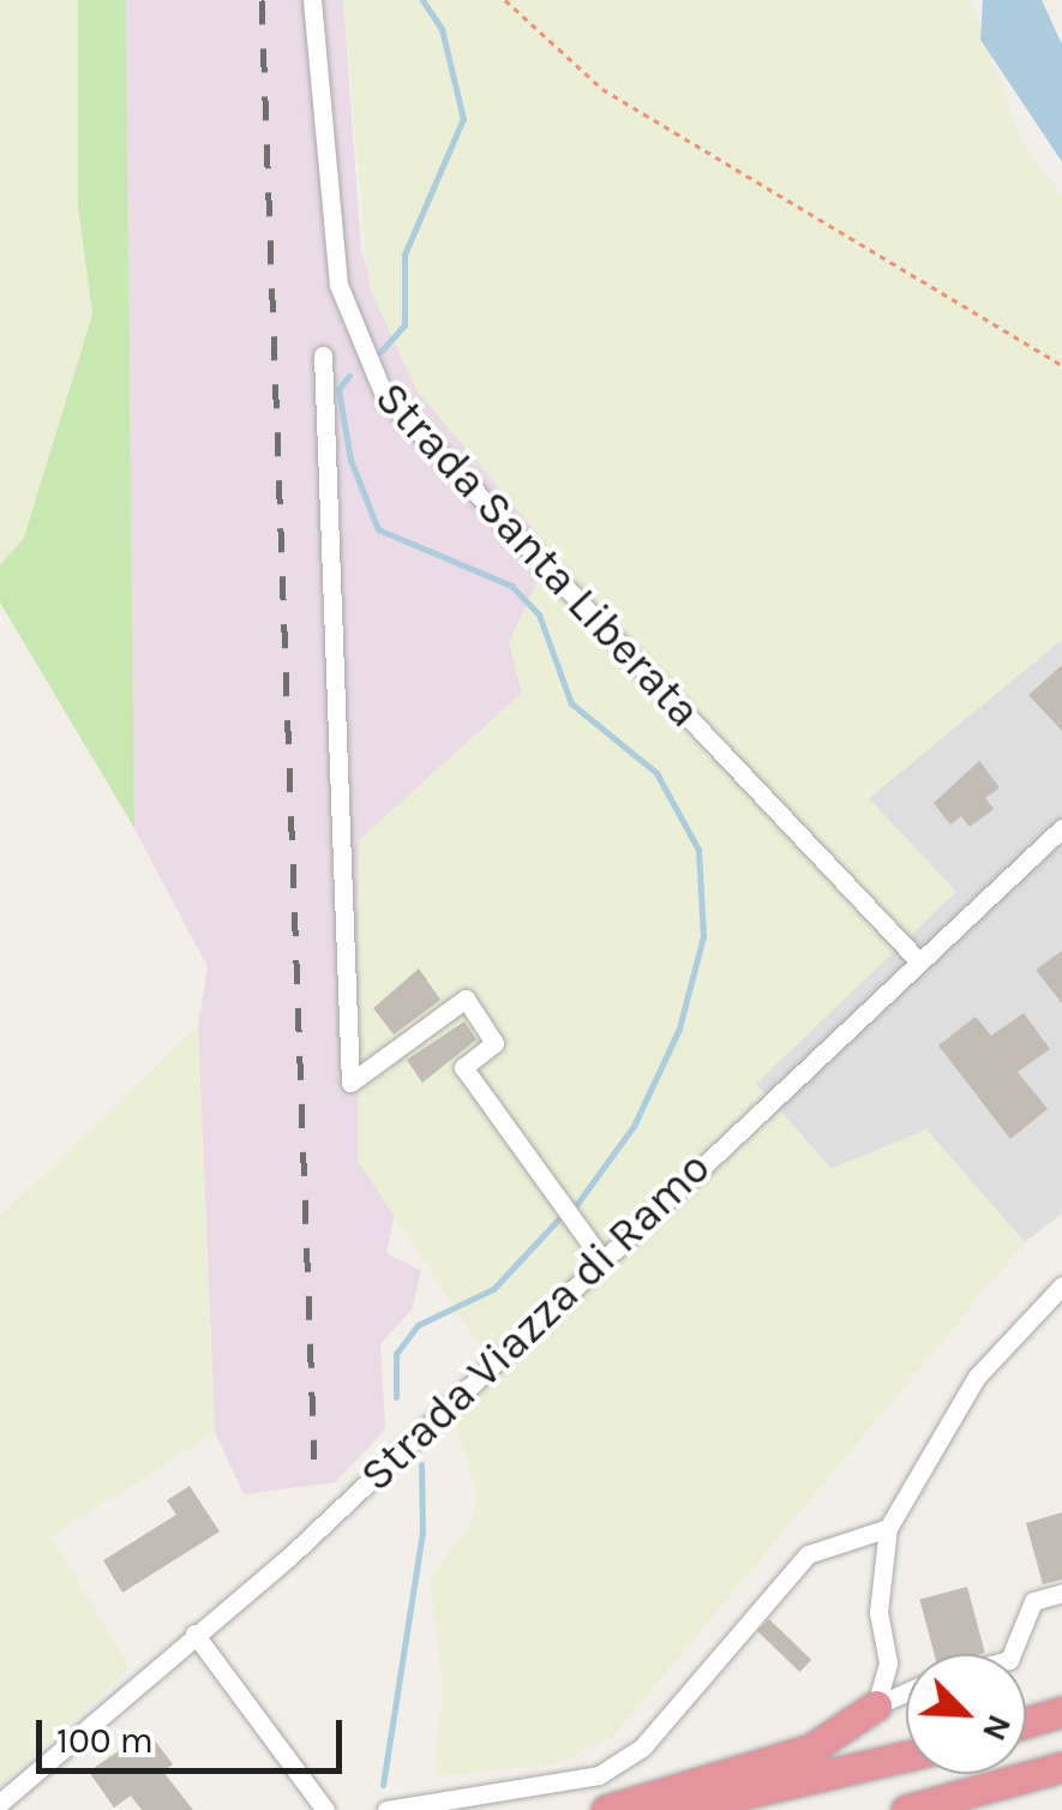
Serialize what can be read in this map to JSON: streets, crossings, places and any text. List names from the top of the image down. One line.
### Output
{"streets":{"street":["Strada Santa Liberata","Strada Viazza di Ramo"]},"crossings":[["Strada Santa Liberata","Strada Viazza di Ramo"]],"scale_bar":"100 m","north":"bottom right"}
